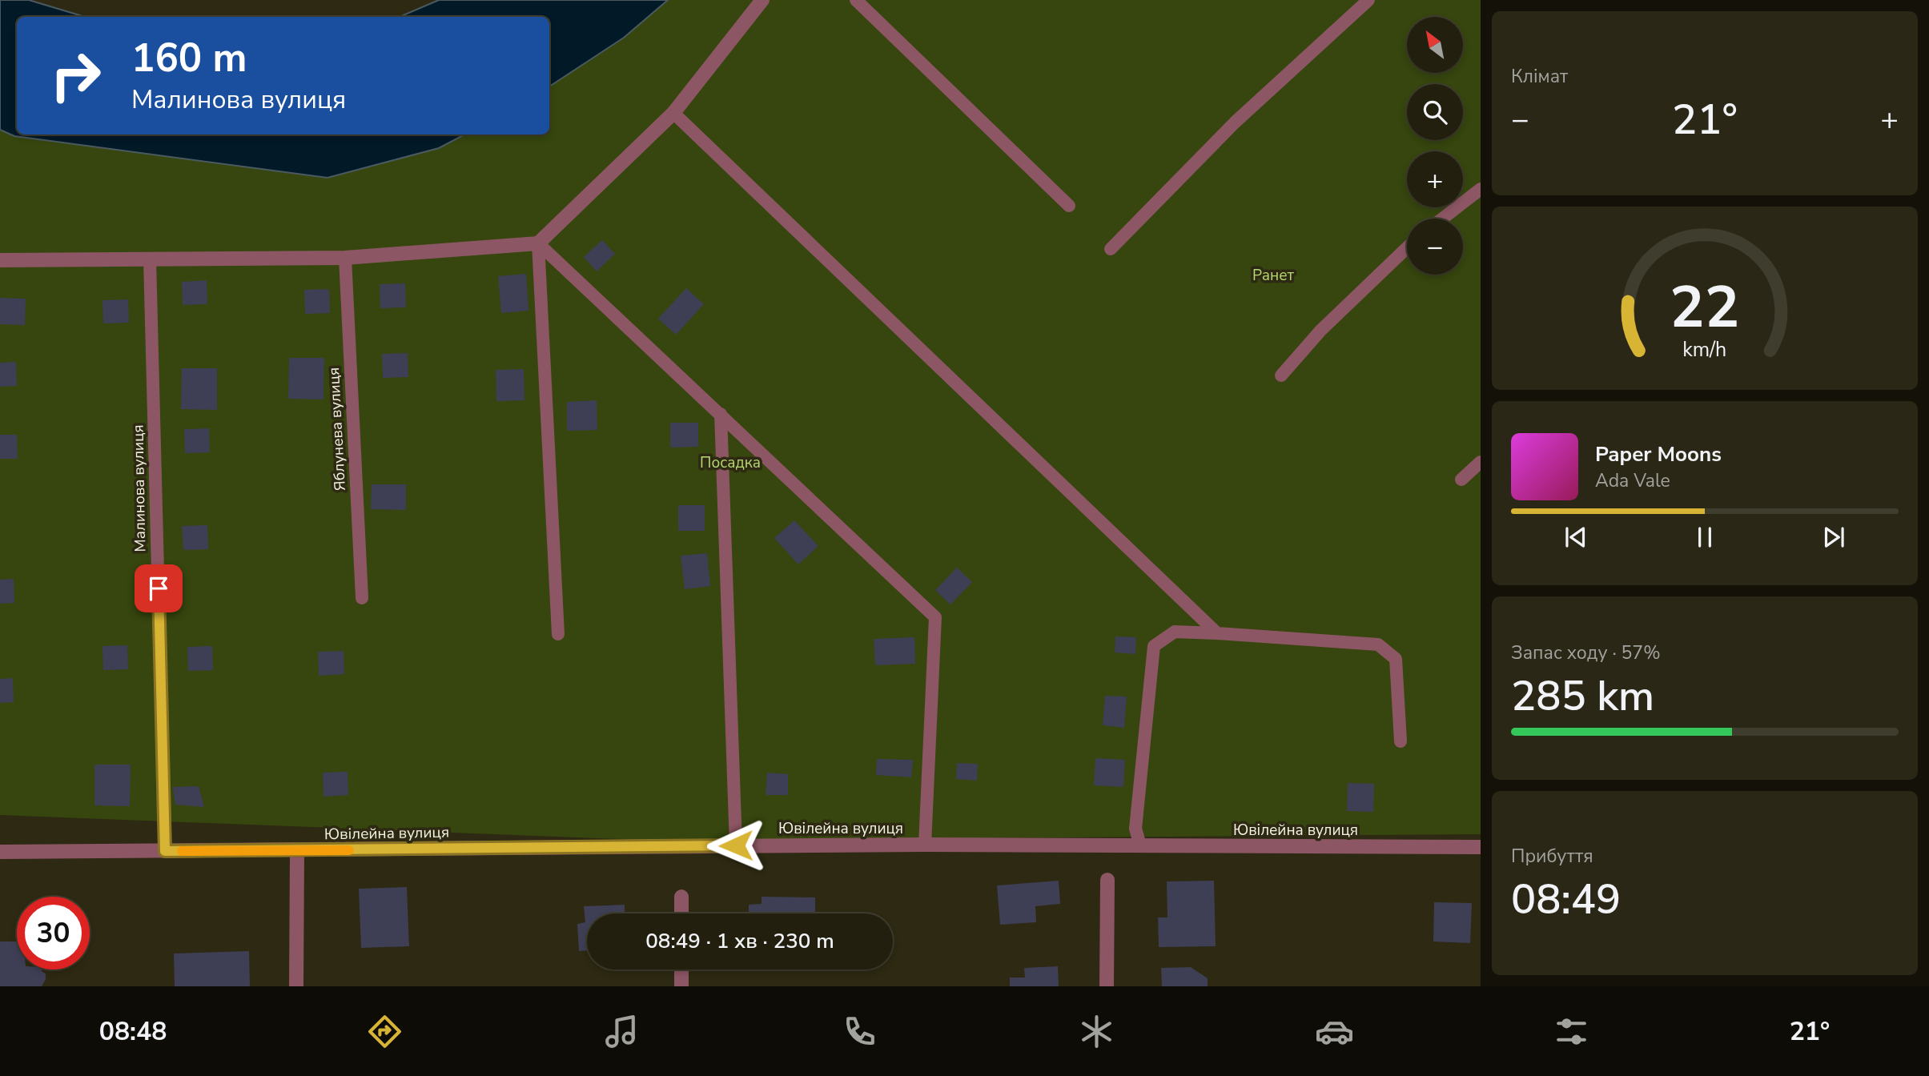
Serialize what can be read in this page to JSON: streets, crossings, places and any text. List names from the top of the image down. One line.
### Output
{"streets":{"street":["Ювілейна вулиця"],"lane":["Яблунева вулиця","Малинова вулиця"]},"crossings":[["Малинова вулиця","Ювілейна вулиця"]],"parks":["Ранет","Посадка"],"north":"top left","page":{"tile":["Клімат",["Запас ходу · 57%","285 km"],["Прибуття","08:49"]],"map_buttons":["+","−"],"turn":["160 m","Малинова вулиця"],"heat":["−","21°","+"],"song":["Paper Moons","Ada Vale"],"limit":"30","trip":"08:49 · 1 хв · 230 m","tabs":["08:48","21°"],"gauge":["22","km/h"]}}
